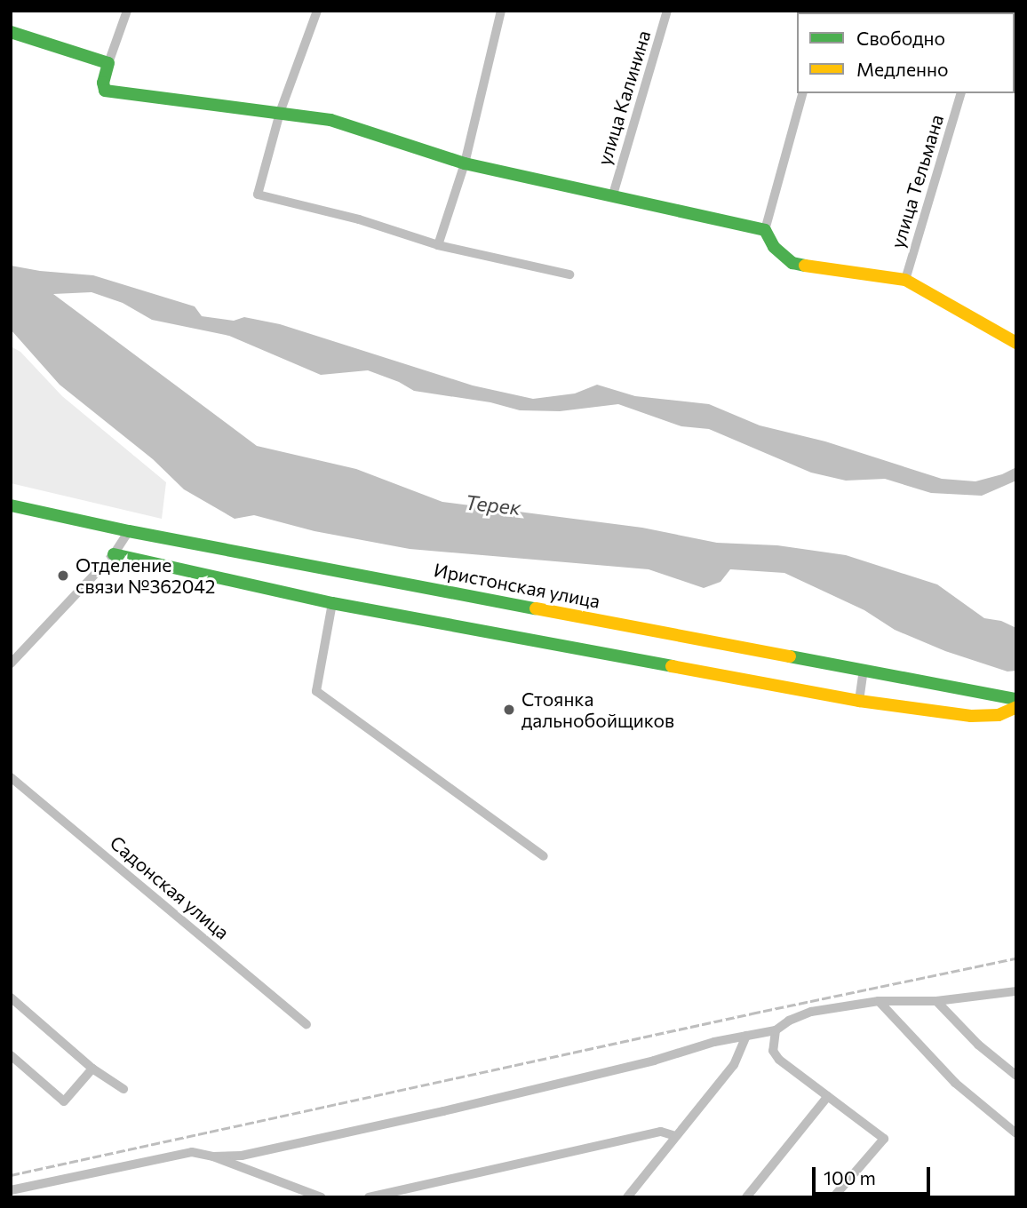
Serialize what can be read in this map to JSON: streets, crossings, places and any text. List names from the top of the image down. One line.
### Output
{"streets":{"street":["улица Калинина","улица Тельмана","Иристонская улица","Садонская улица"]},"water":["Терек"],"places":["Отделение связи №362042","Стоянка дальнобойщиков"],"legend":["Свободно","Медленно"],"scale_bar":"100 m"}
